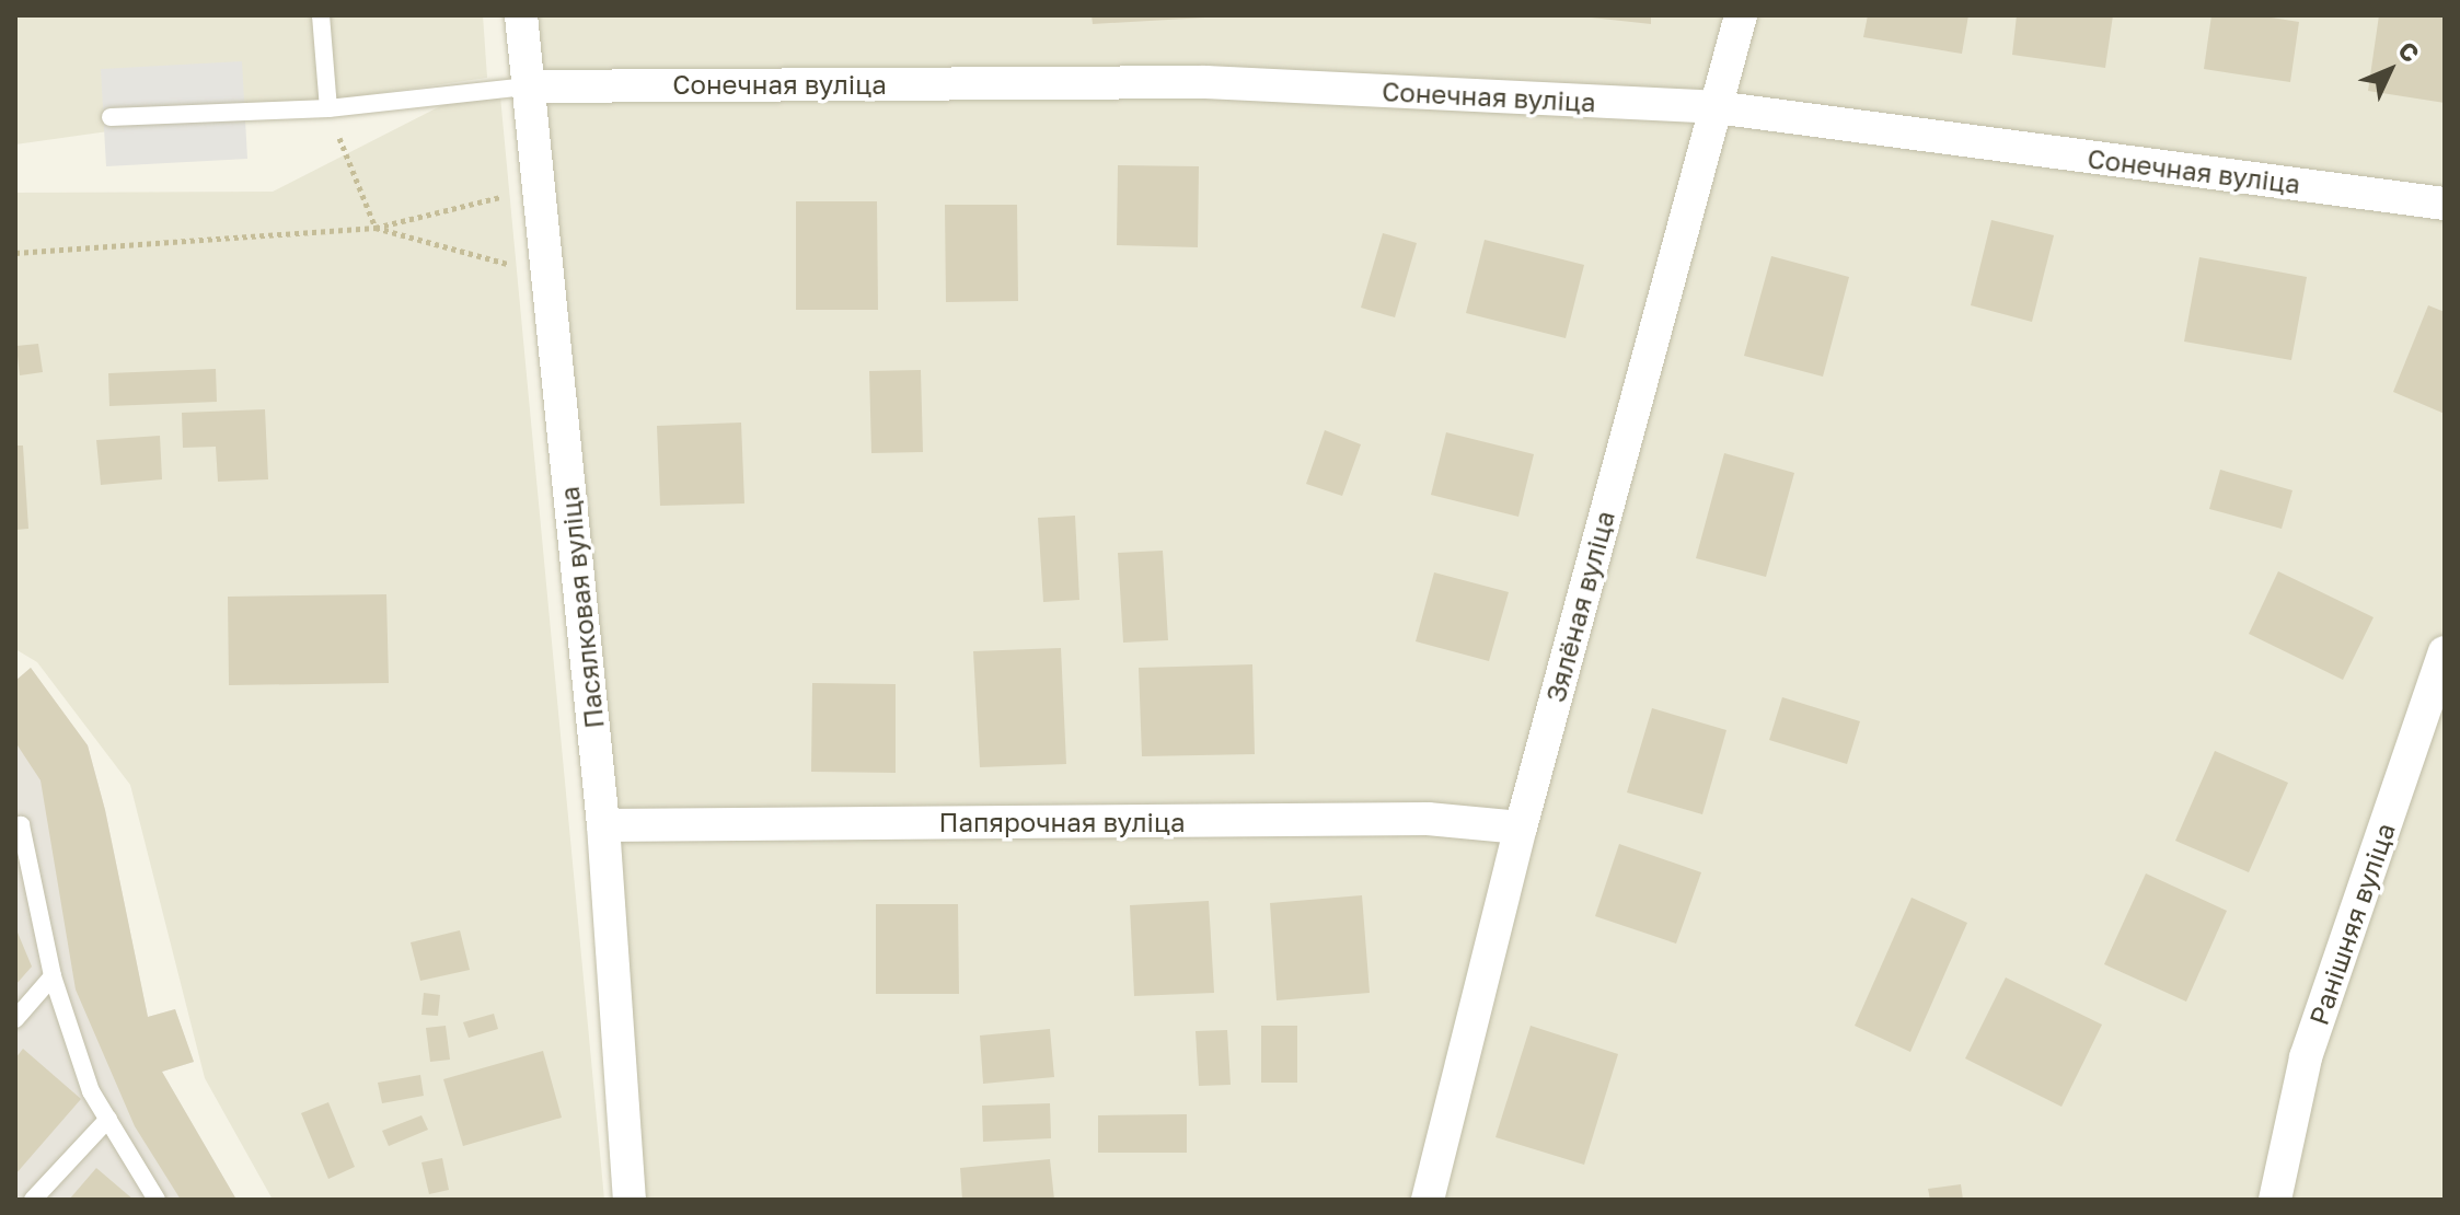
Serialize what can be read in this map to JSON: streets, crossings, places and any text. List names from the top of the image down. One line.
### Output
{"streets":{"street":["Сонечная вуліца","Зялёная вуліца","Пасялковая вуліца","Папярочная вуліца","Ранішняя вуліца"]},"crossings":[["Сонечная вуліца","Зялёная вуліца"],["Сонечная вуліца","Пасялковая вуліца"],["Зялёная вуліца","Папярочная вуліца"],["Пасялковая вуліца","Папярочная вуліца"]],"north":"top right"}
